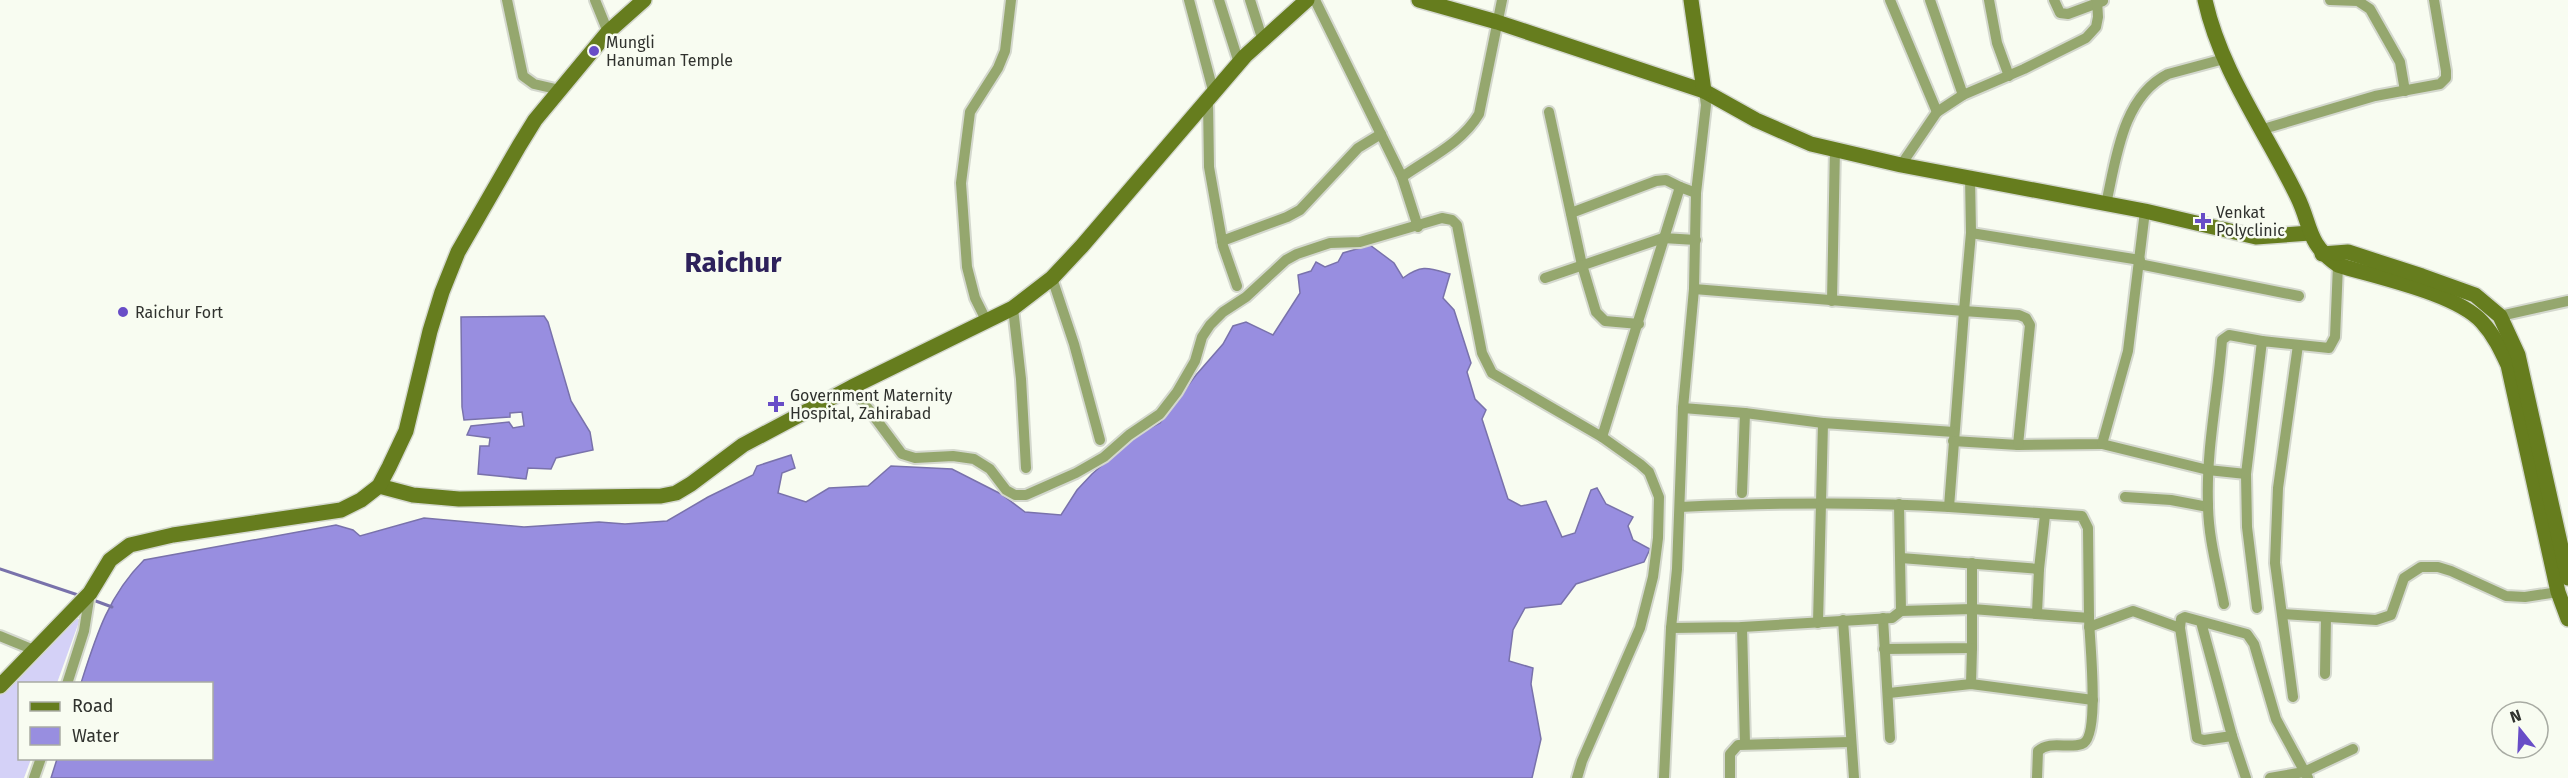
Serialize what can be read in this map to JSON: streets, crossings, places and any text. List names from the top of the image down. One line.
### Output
{"districts":["Raichur"],"places":{"other":["Mungli Hanuman Temple","Raichur Fort"],"health":["Venkat Polyclinic","Government Maternity Hospital, Zahirabad"]},"legend":["Road","Water"],"north":"top"}
